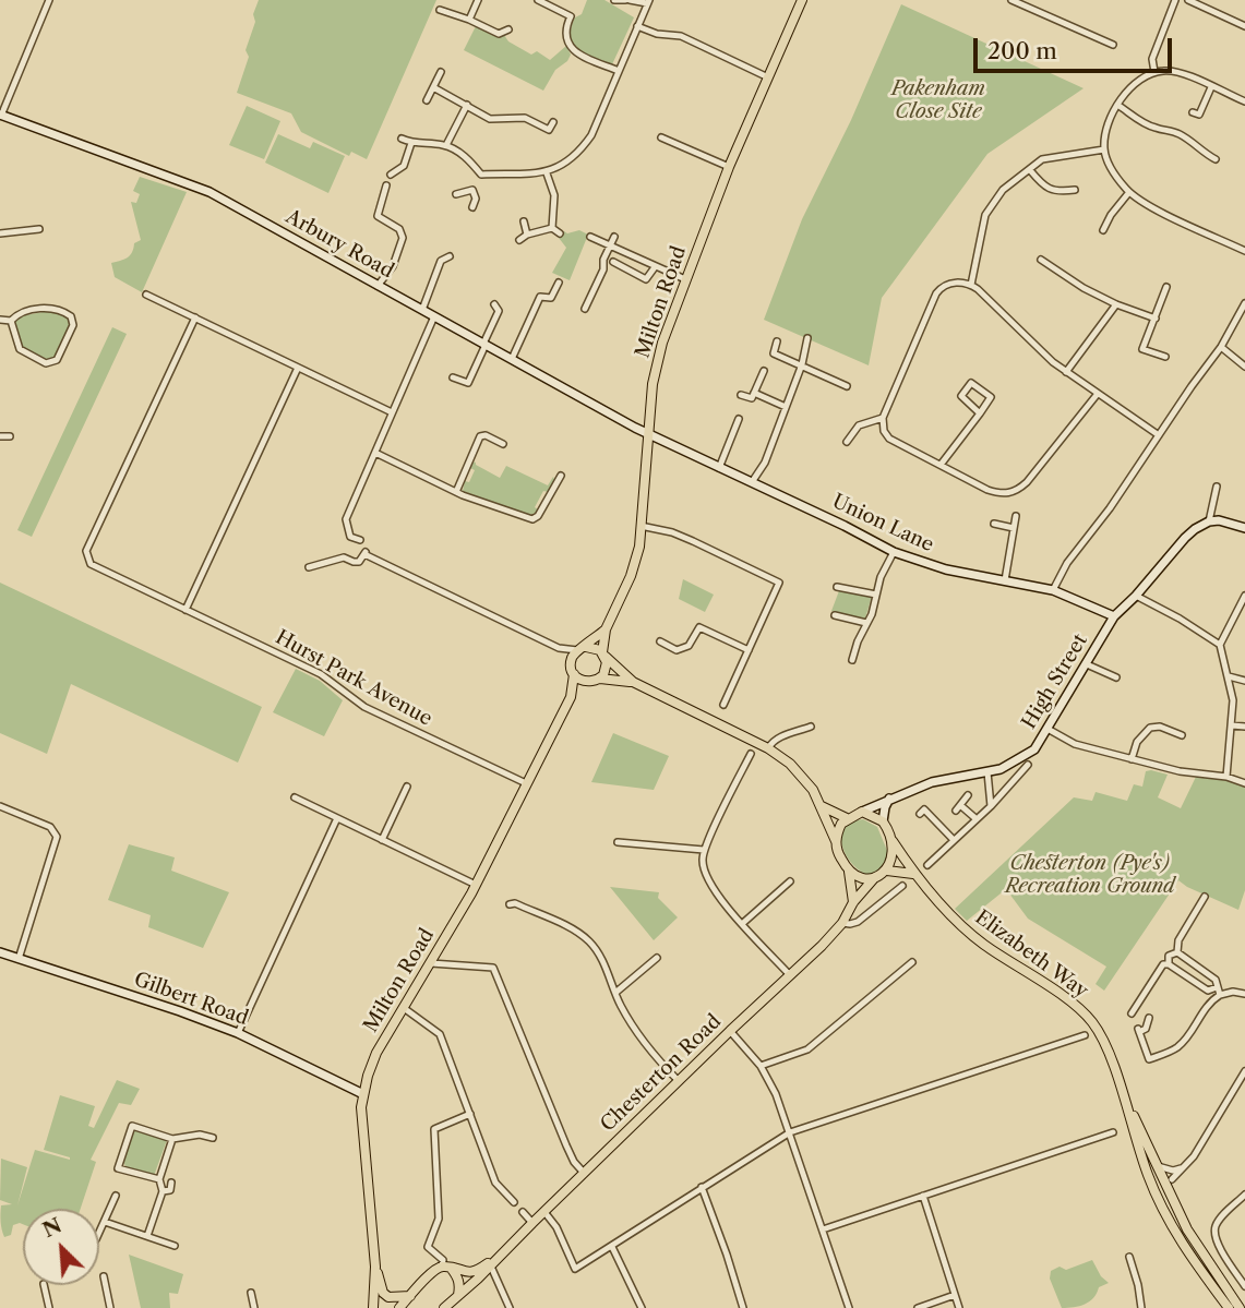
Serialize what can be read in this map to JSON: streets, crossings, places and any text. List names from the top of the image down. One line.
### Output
{"streets":{"main road":["Milton Road","Elizabeth Way","Chesterton Road"],"street":["Arbury Road","Union Lane","Hurst Park Avenue","High Street","Gilbert Road"]},"crossings":[["Arbury Road","Milton Road"],["Arbury Road","Union Lane"],["Milton Road","Union Lane"],["Milton Road","Hurst Park Avenue"],["Milton Road","Gilbert Road"],["Union Lane","High Street"],["High Street","Elizabeth Way"],["High Street","Chesterton Road"],["Elizabeth Way","Chesterton Road"]],"parks":["Pakenham Close Site","Chesterton (Pye's) Recreation Ground"],"scale_bar":"200 m","north":"top left"}
